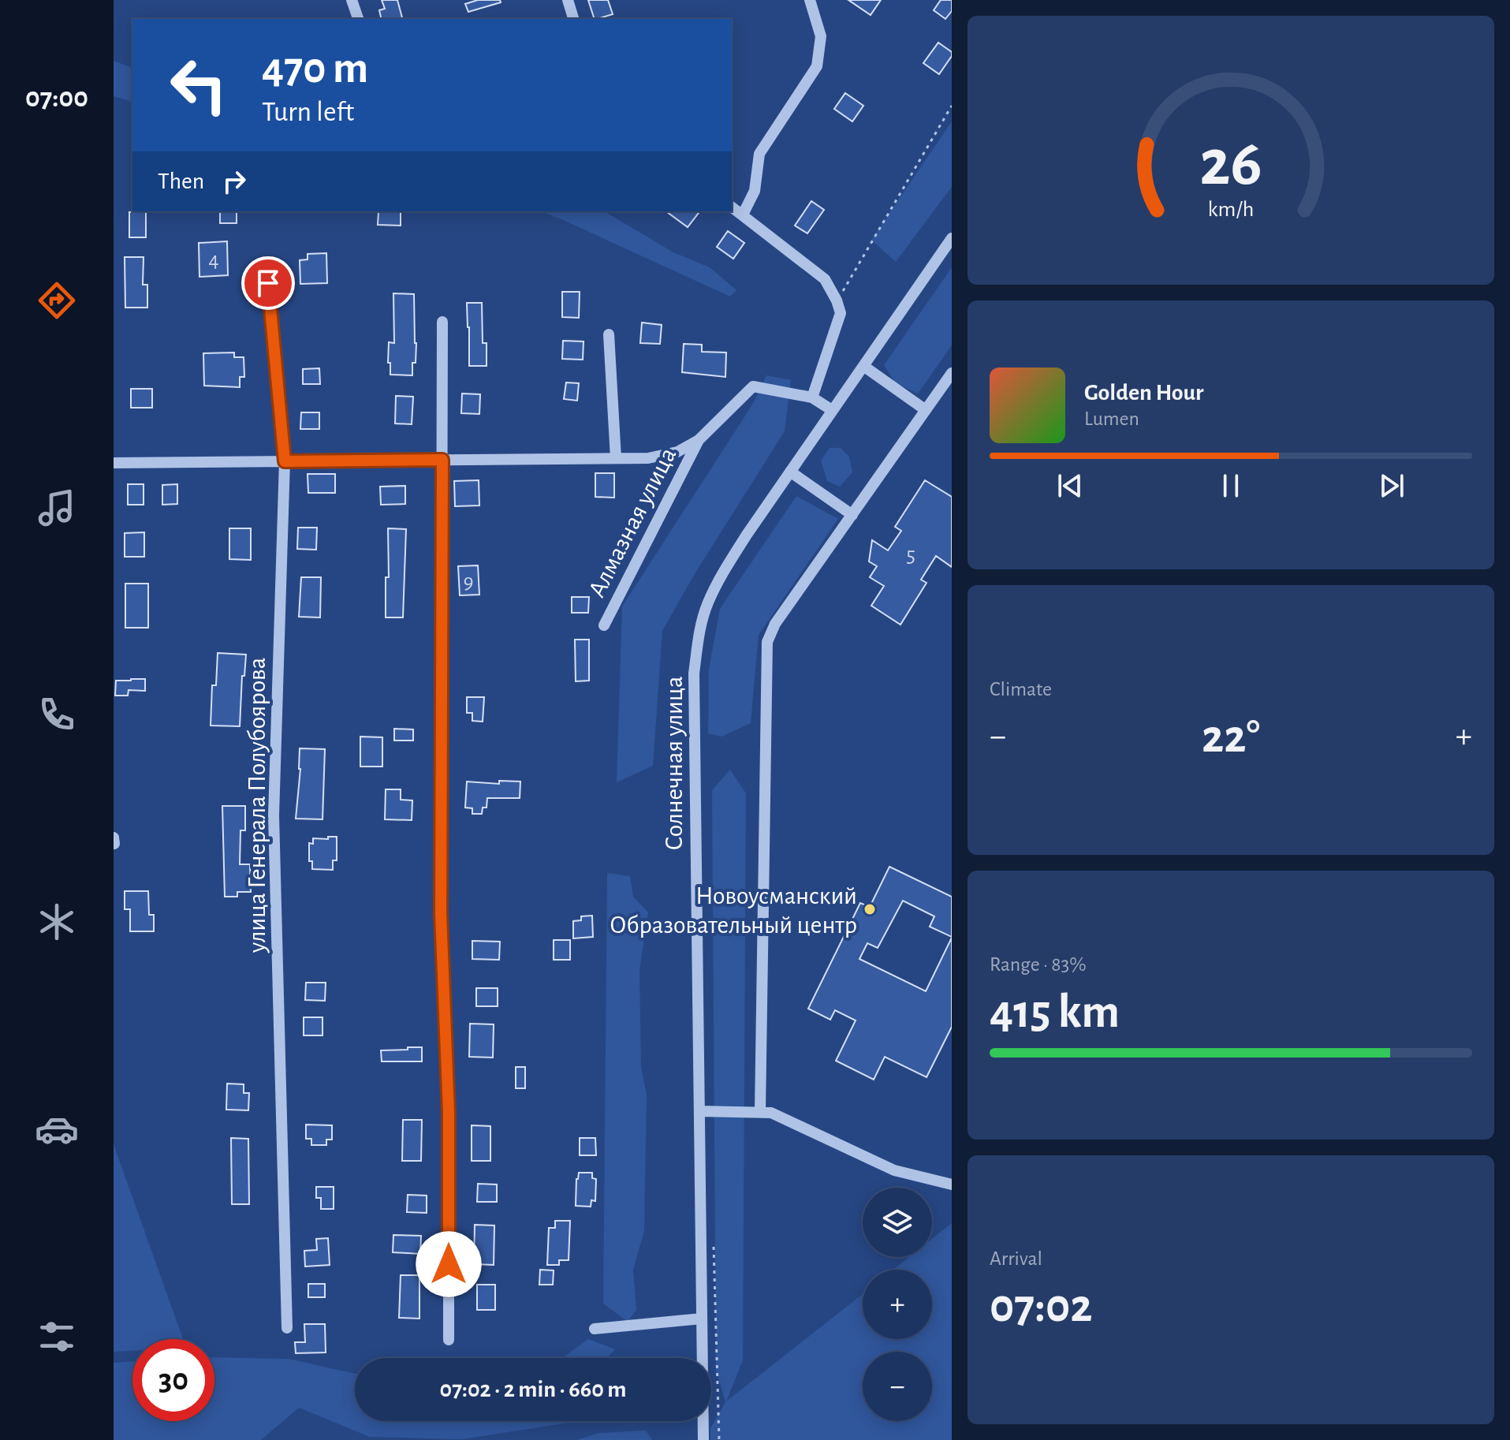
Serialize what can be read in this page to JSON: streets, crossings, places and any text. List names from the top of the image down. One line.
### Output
{"streets":{"street":["Алмазная улица","Солнечная улица","улица Генерала Полубоярова"]},"places":["Новоусманский Образовательный центр"],"house_numbers":["4","5","9"],"page":{"tabs":"07:00","turn":["470 m","Turn left"],"then":"Then","song":["Golden Hour","Lumen"],"tile":["Climate",["Range · 83%","415 km"],["Arrival","07:02"]],"heat":["−","22°","+"],"map_buttons":["+","−"],"limit":"30","trip":"07:02 · 2 min · 660 m","gauge":["26","km/h"]}}
